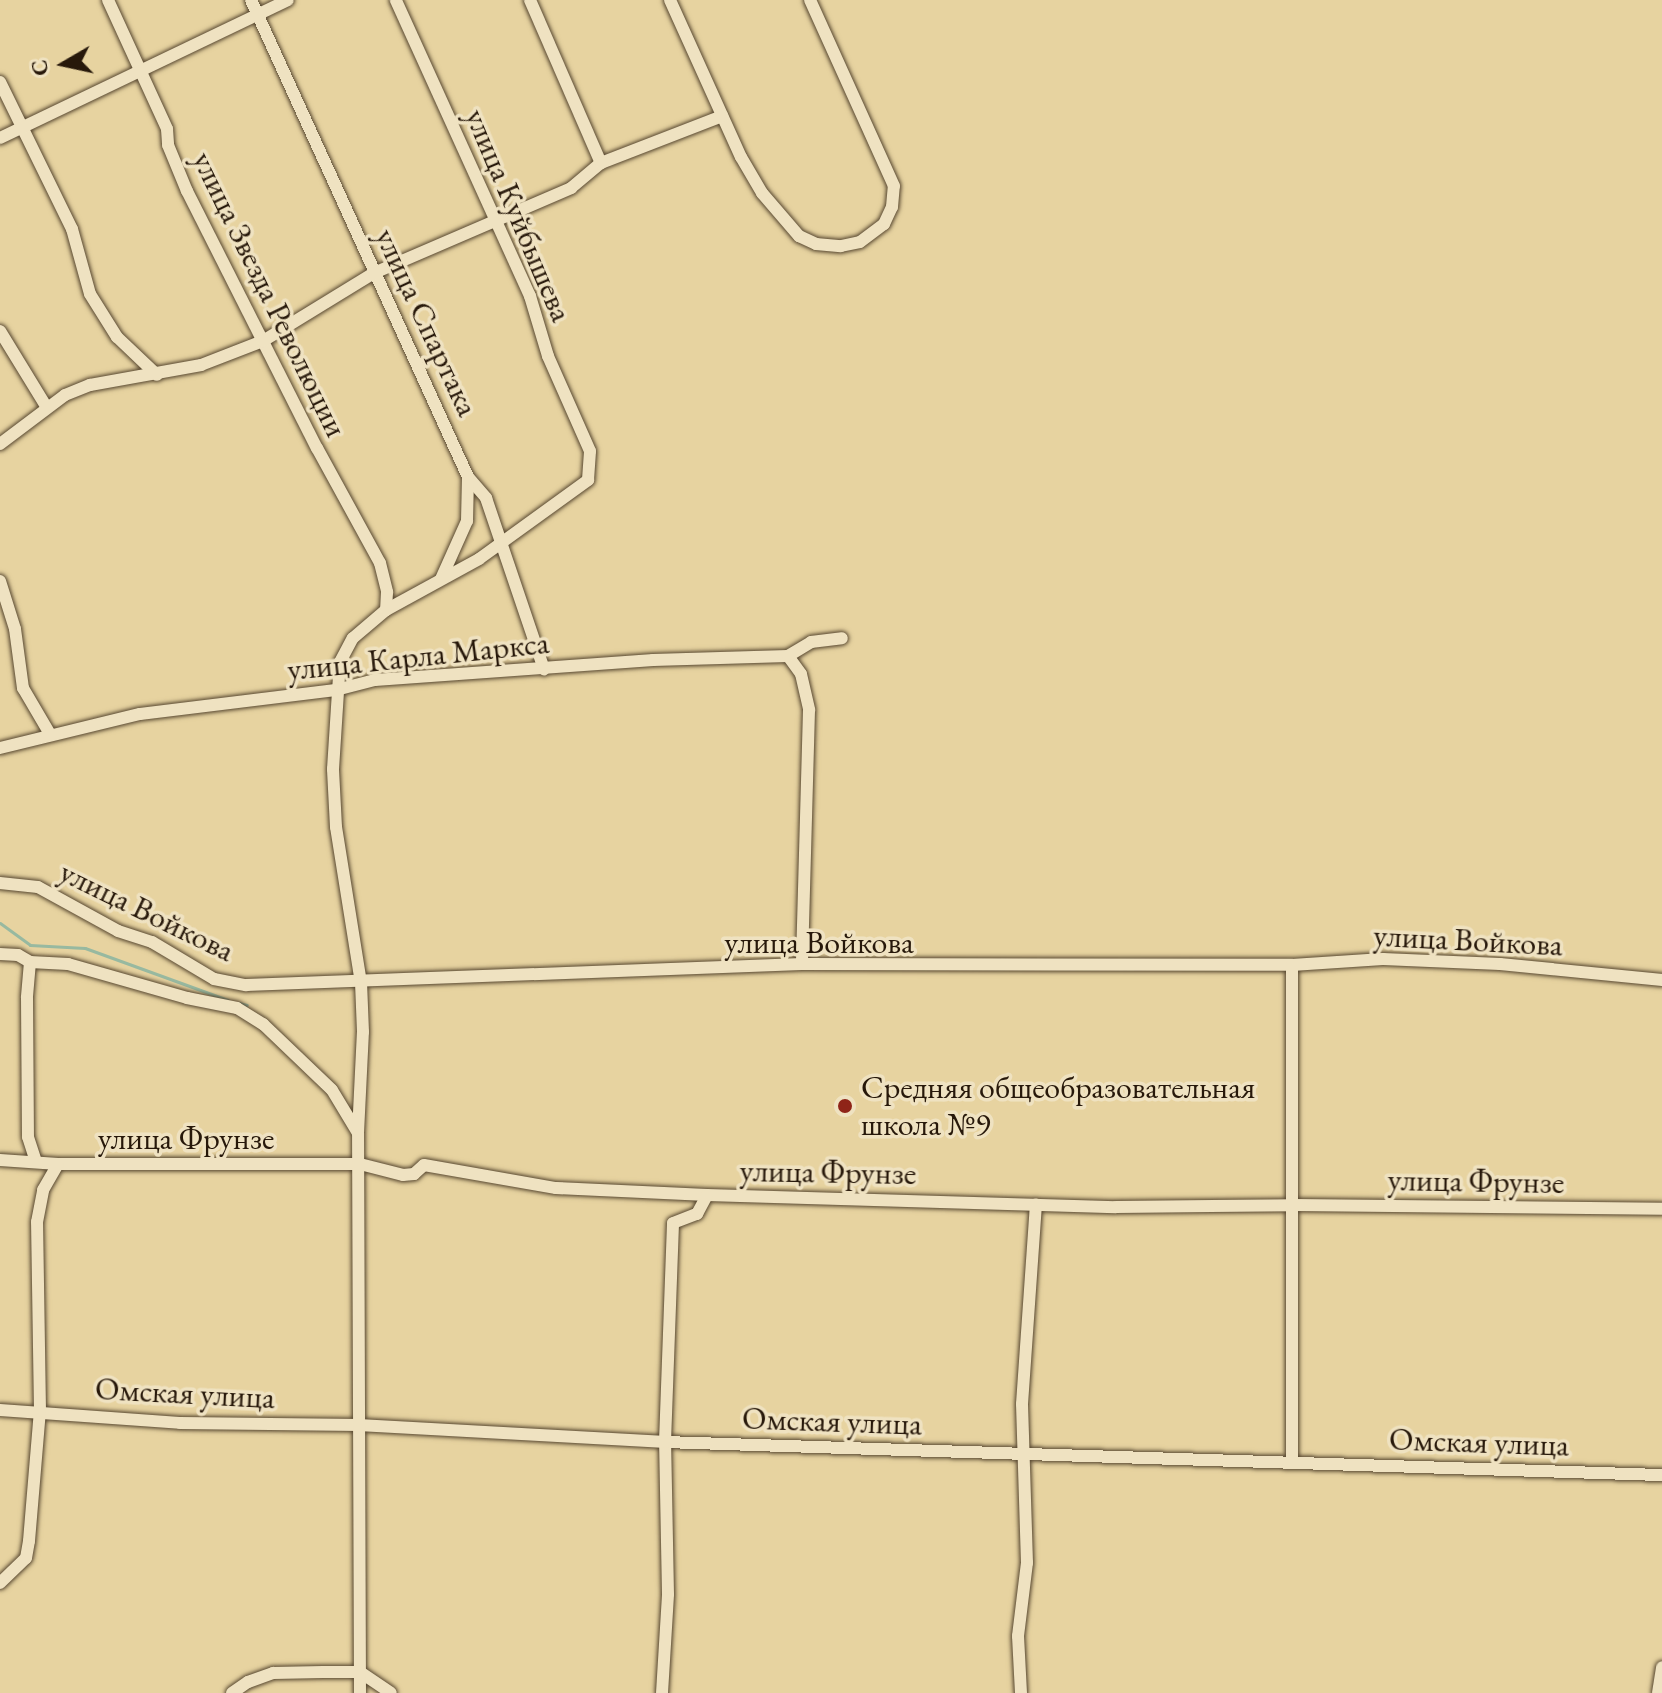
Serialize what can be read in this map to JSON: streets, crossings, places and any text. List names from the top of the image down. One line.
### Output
{"streets":{"street":["улица Куйбышева","улица Звезда Революции","улица Спартака","улица Карла Маркса","улица Войкова","улица Фрунзе","Омская улица"]},"crossings":[["улица Куйбышева","улица Спартака"],["улица Спартака","улица Карла Маркса"]],"places":["Средняя общеобразовательная школа №9"],"north":"left"}
